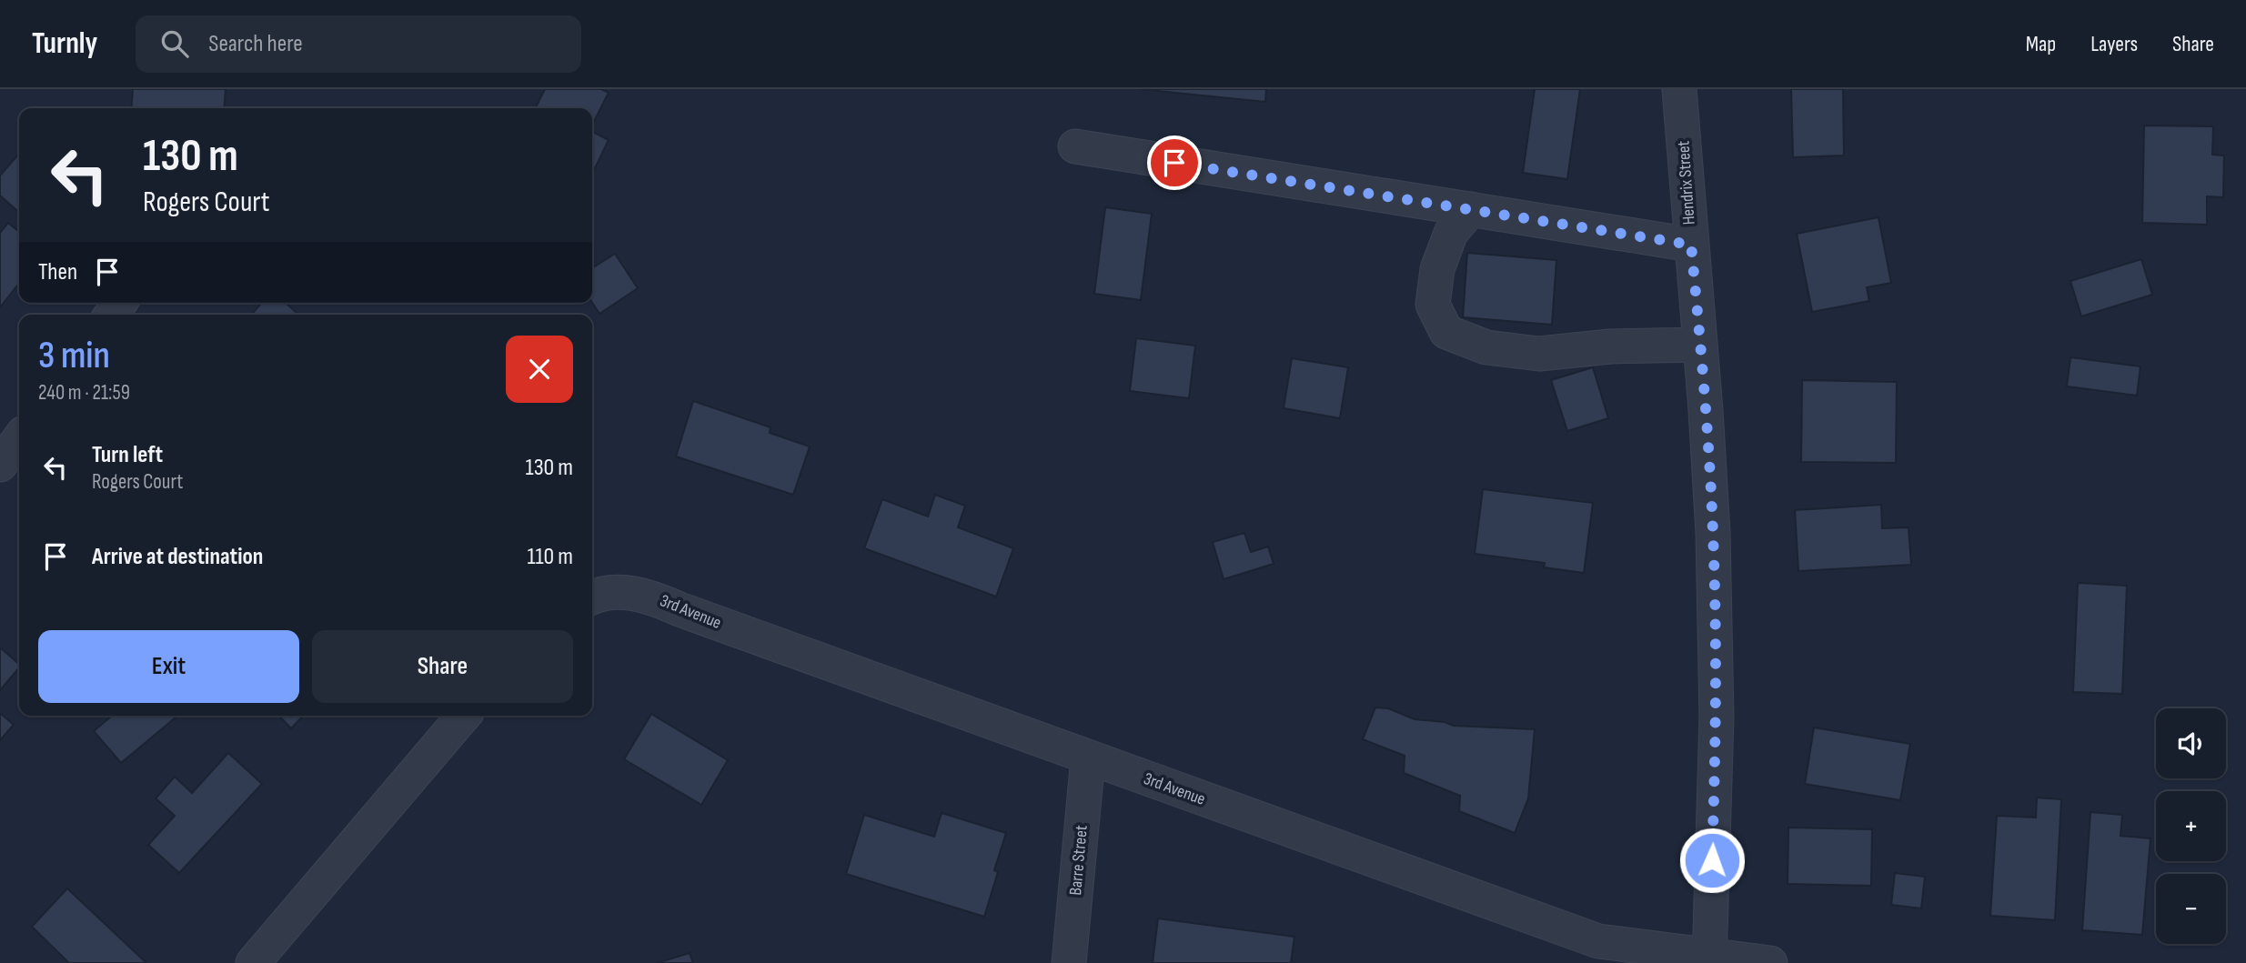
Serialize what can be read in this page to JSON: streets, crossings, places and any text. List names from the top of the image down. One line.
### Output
{"streets":{"street":["Hendrix Street","3rd Avenue","Barre Street"]},"crossings":[["Hendrix Street","3rd Avenue"],["3rd Avenue","Barre Street"]],"page":{"header":"Turnly","search":"Search here","nav":["Map","Layers","Share"],"turn":["130 m","Rogers Court"],"then":"Then","heading":["3 min","240 m · 21:59"],"list":[{"name":"Turn left","note":"Rogers Court","value":"130 m"},{"name":"Arrive at destination","value":"110 m"}],"buttons":["Exit","Share"],"map_buttons":["+","−"]}}
